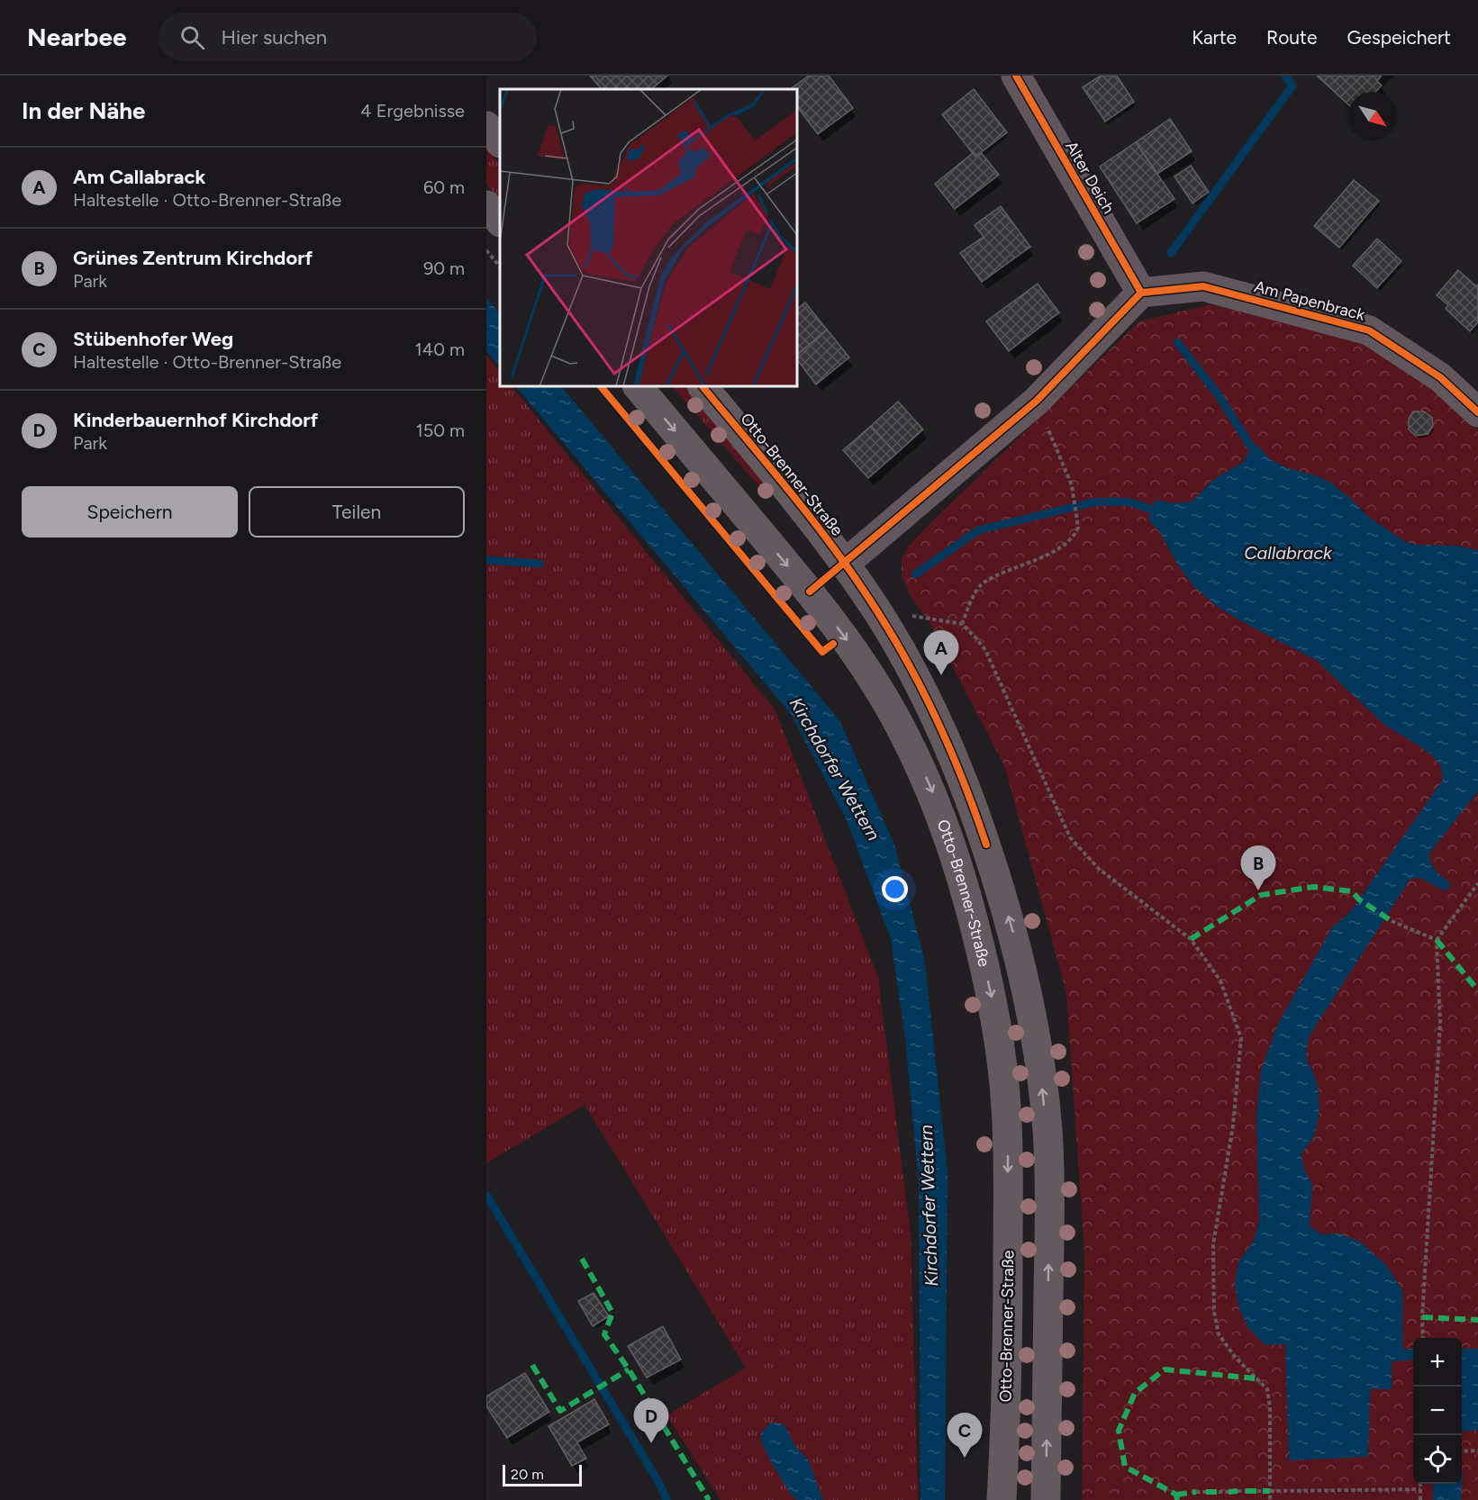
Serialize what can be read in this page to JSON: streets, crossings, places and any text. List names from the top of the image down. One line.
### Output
{"streets":{"main road":["Otto-Brenner-Straße"],"street":["Alter Deich","Am Papenbrack"]},"crossings":[["Alter Deich","Am Papenbrack"]],"water":["Callabrack","Kirchdorfer Wettern"],"scale_bar":"20 m","north":"bottom right","page":{"header":"Nearbee","search":"Hier suchen","nav":["Karte","Route","Gespeichert"],"heading":["In der Nähe","4 Ergebnisse"],"list":[{"mark":"A","name":"Am Callabrack","note":"Haltestelle · Otto-Brenner-Straße","value":"60 m"},{"mark":"B","name":"Grünes Zentrum Kirchdorf","note":"Park","value":"90 m"},{"mark":"C","name":"Stübenhofer Weg","note":"Haltestelle · Otto-Brenner-Straße","value":"140 m"},{"mark":"D","name":"Kinderbauernhof Kirchdorf","note":"Park","value":"150 m"}],"buttons":["Speichern","Teilen"],"pins":["A","B","D","C"],"map_buttons":["+","−"],"scale":"20 m"}}
